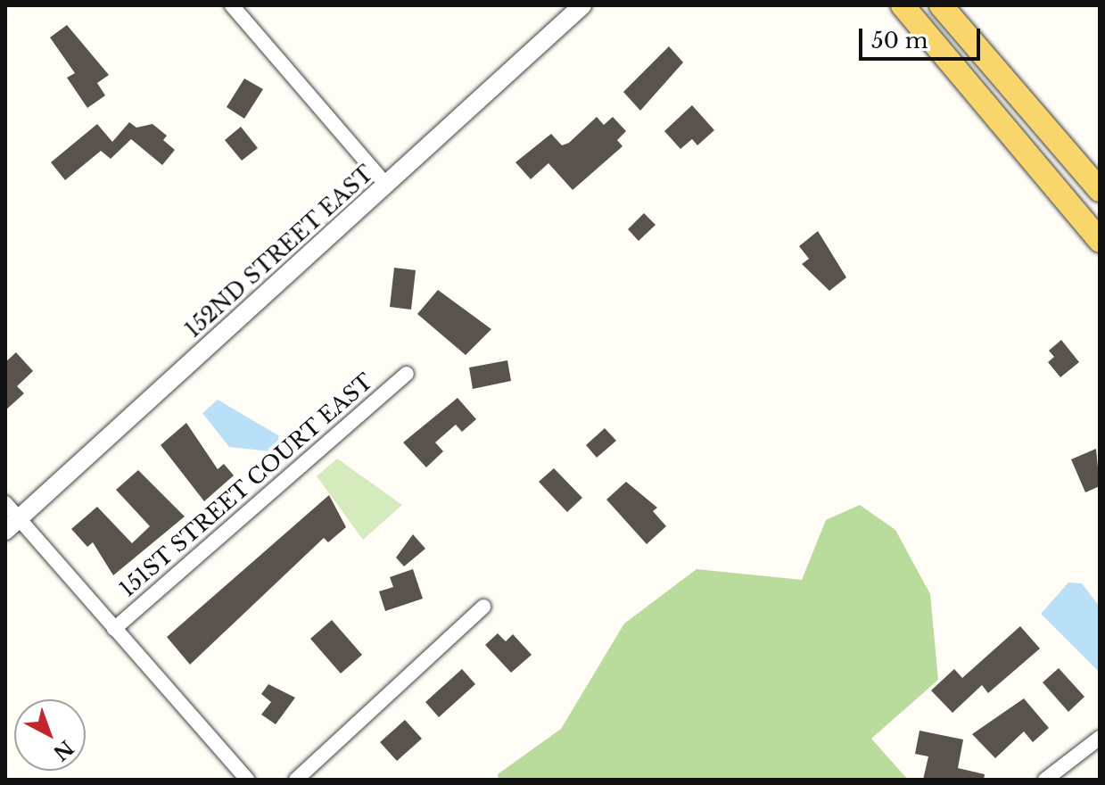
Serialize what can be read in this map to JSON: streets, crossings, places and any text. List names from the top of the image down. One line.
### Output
{"streets":{"street":["152ND STREET EAST","151ST STREET COURT EAST"]},"scale_bar":"50 m","north":"bottom right"}
